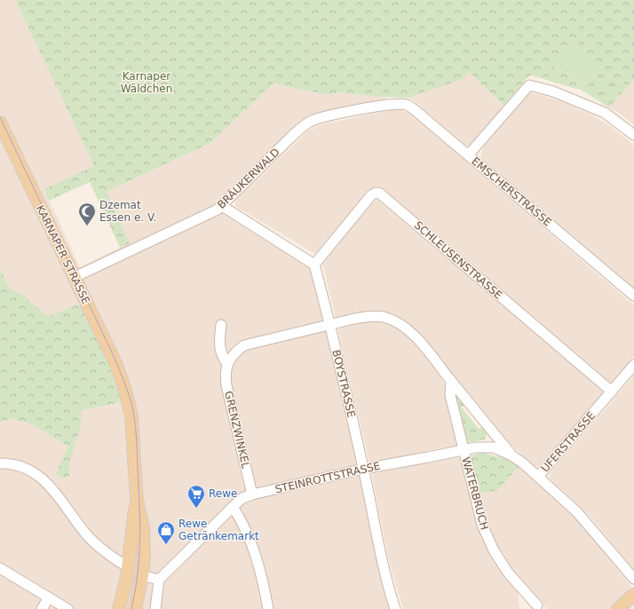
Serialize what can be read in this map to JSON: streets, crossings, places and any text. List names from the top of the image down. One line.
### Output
{"streets":{"main road":["KARNAPER STRASSE"],"street":["BRÄUKERWALD","EMSCHERSTRASSE","SCHLEUSENSTRASSE","BOYSTRASSE","GRENZWINKEL","UFERSTRASSE","STEINROTTSTRASSE","WATERBRUCH"]},"crossings":[["BRÄUKERWALD","EMSCHERSTRASSE"],["BRÄUKERWALD","KARNAPER STRASSE"],["SCHLEUSENSTRASSE","BOYSTRASSE"],["SCHLEUSENSTRASSE","UFERSTRASSE"],["BOYSTRASSE","STEINROTTSTRASSE"],["GRENZWINKEL","STEINROTTSTRASSE"],["UFERSTRASSE","STEINROTTSTRASSE"],["STEINROTTSTRASSE","WATERBRUCH"]],"parks":["Karnaper Wäldchen"],"places":{"mosque":["Dzemat Essen e. V."],"supermarket":["Rewe"],"shop":["Rewe Getränkemarkt"]}}
